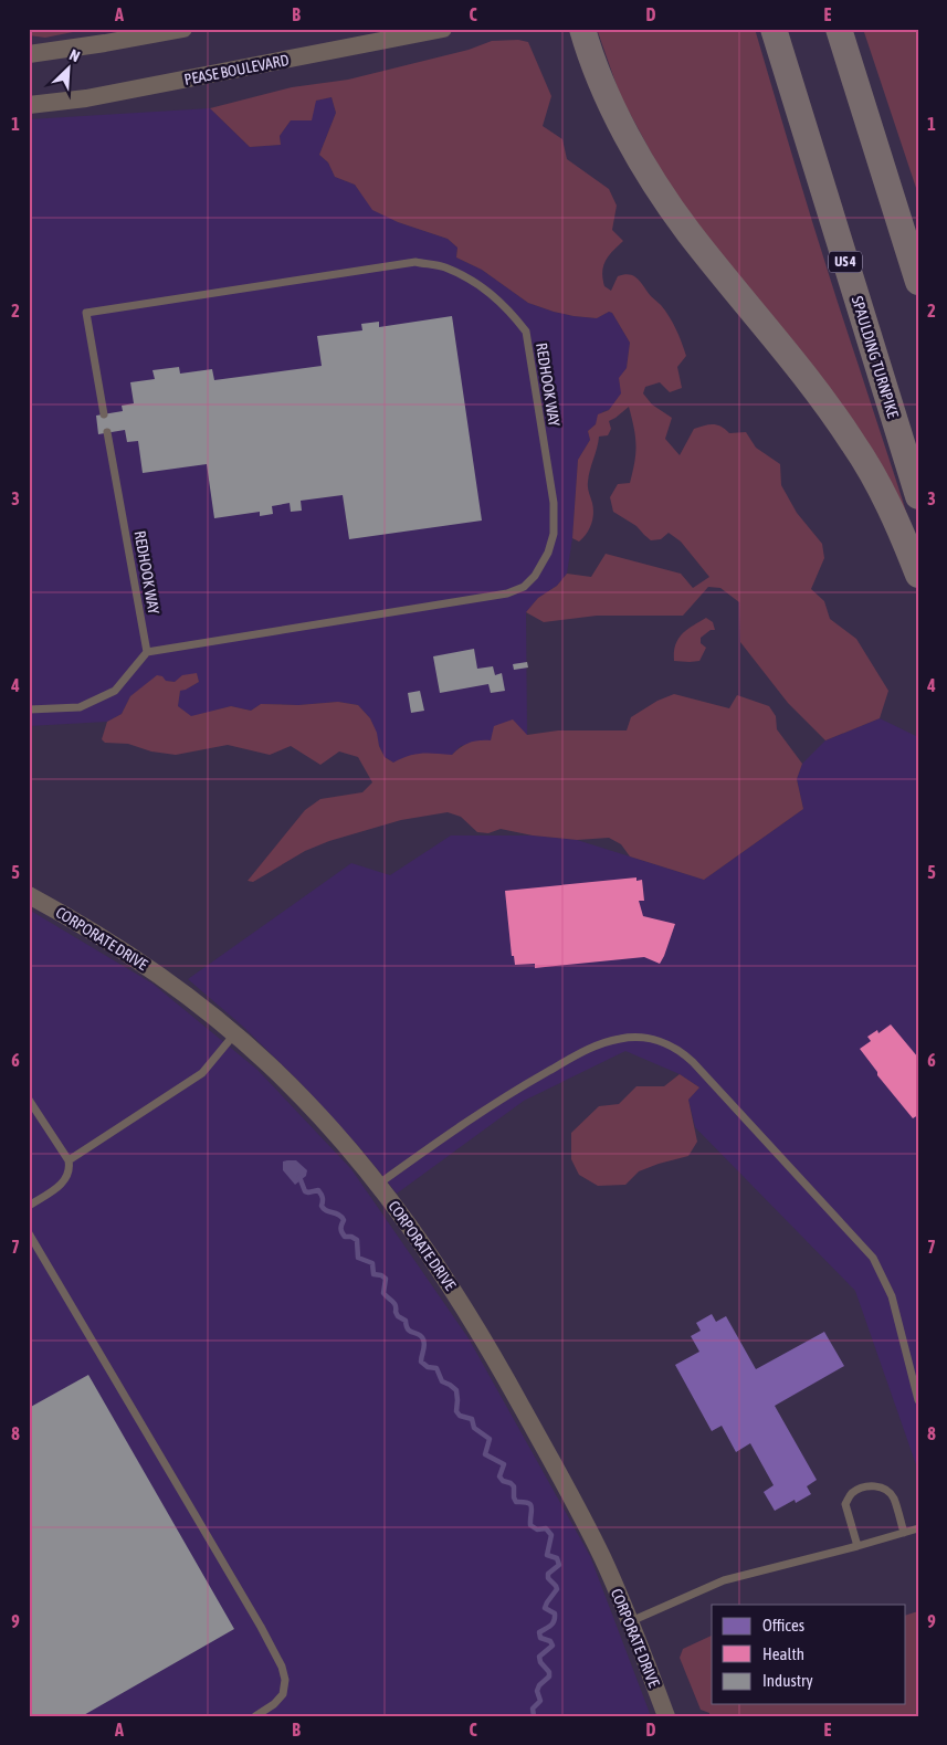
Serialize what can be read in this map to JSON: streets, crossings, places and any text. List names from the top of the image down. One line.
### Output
{"streets":{"highway":["US 4","SPAULDING TURNPIKE"],"street":["PEASE BOULEVARD","CORPORATE DRIVE"],"lane":["REDHOOK WAY"]},"legend":["Offices","Health","Industry"],"north":"top right","grid":{"columns":["A","B","C","D","E"],"rows":["1","2","3","4","5","6","7","8","9"]}}
